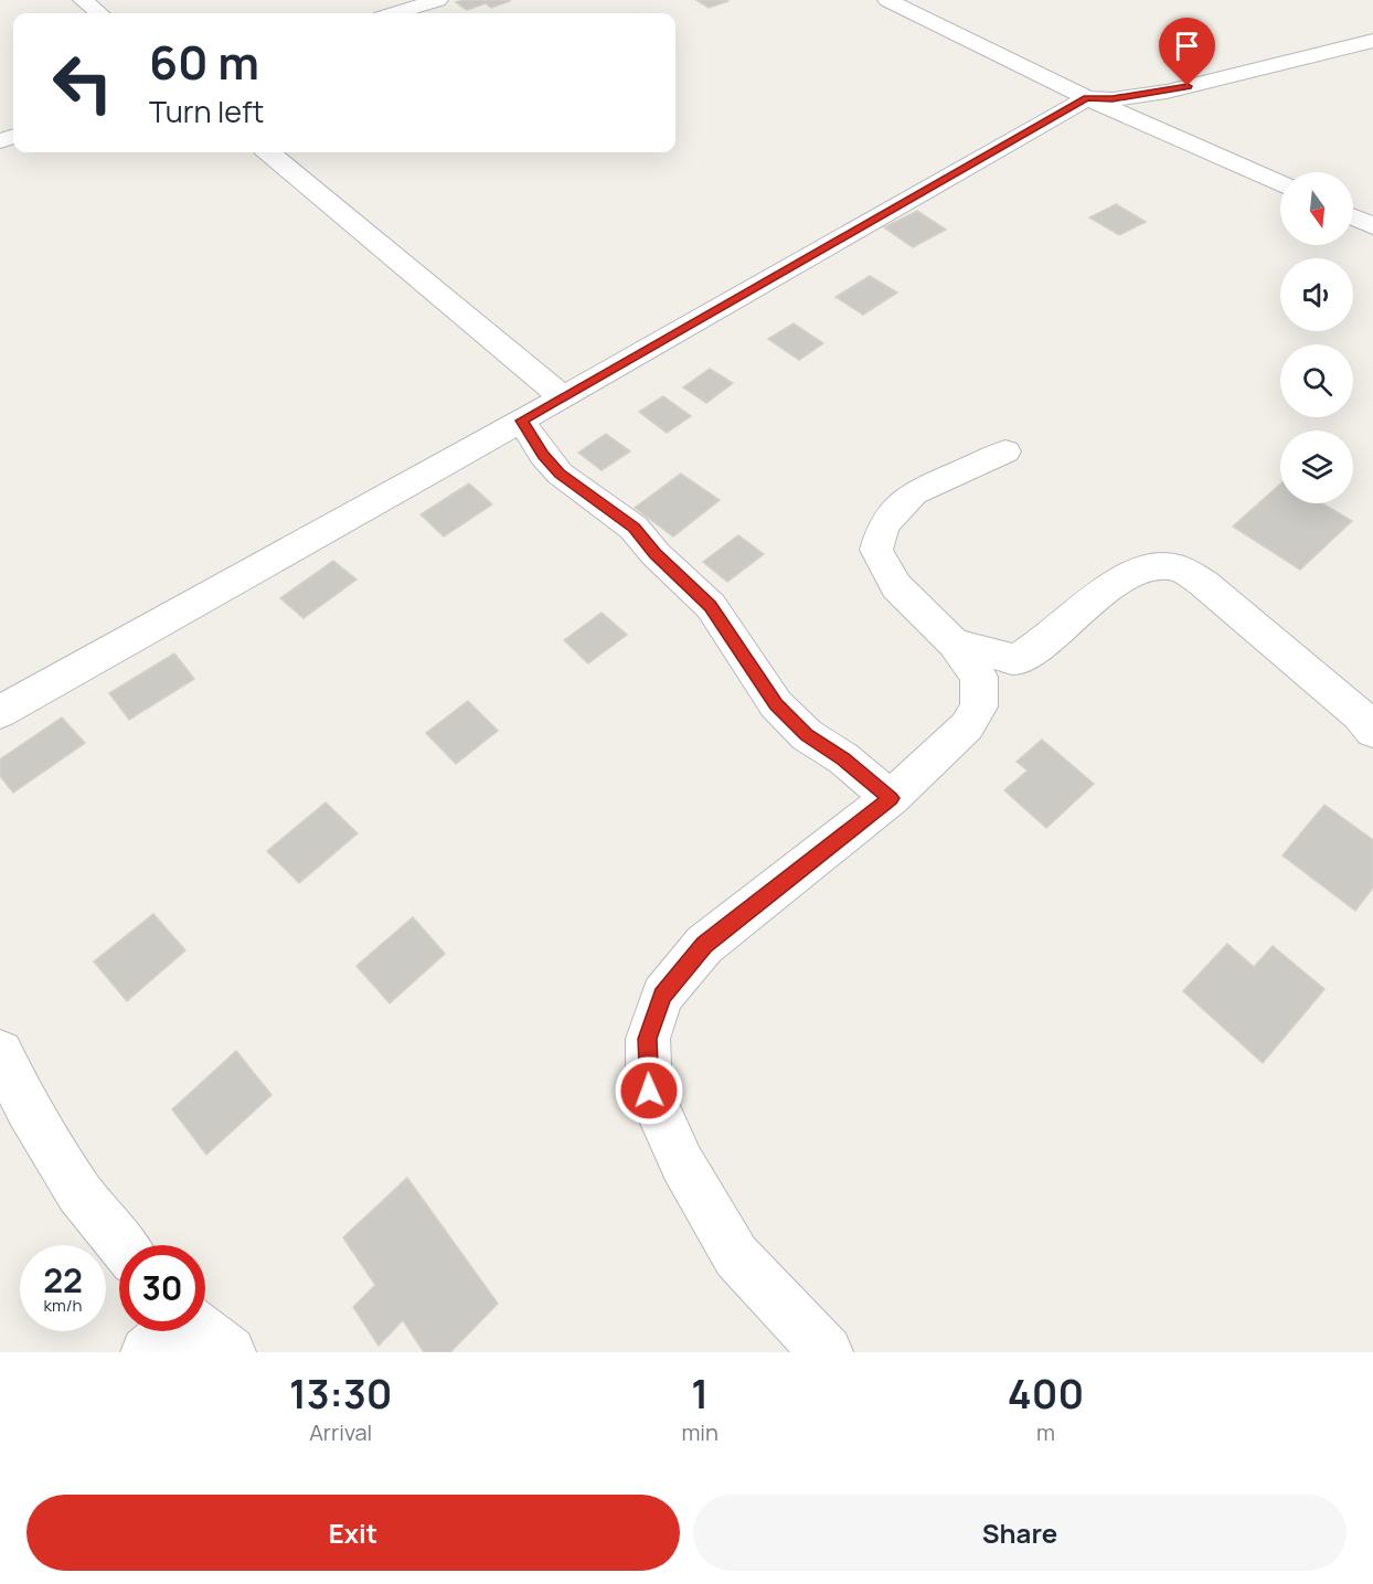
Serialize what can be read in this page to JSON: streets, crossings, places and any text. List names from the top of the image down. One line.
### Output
{"north":"bottom","page":{"turn":["60 m","Turn left"],"speed":"22 km/h","limit":"30","eta":["13:30","Arrival","1","min","400","m"],"buttons":["Exit","Share"]}}
